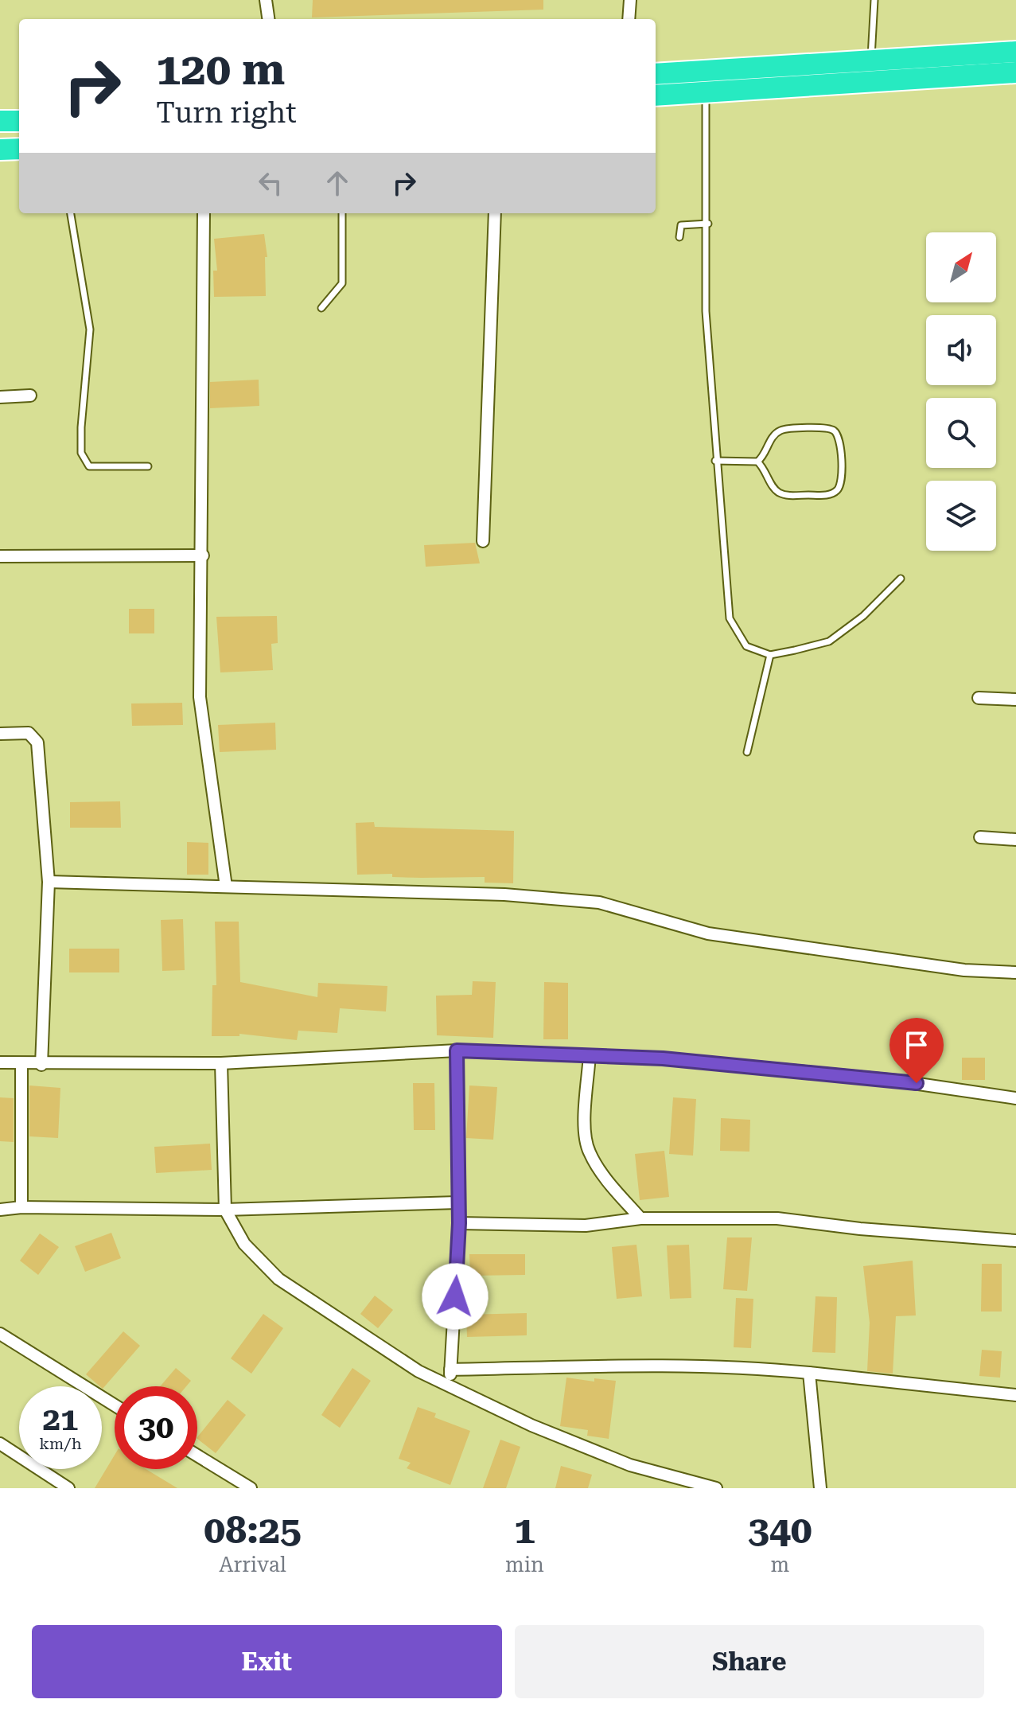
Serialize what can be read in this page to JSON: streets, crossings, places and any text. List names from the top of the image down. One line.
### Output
{"north":"top right","page":{"turn":["120 m","Turn right"],"speed":"21 km/h","limit":"30","eta":["08:25","Arrival","1","min","340","m"],"buttons":["Exit","Share"]}}
